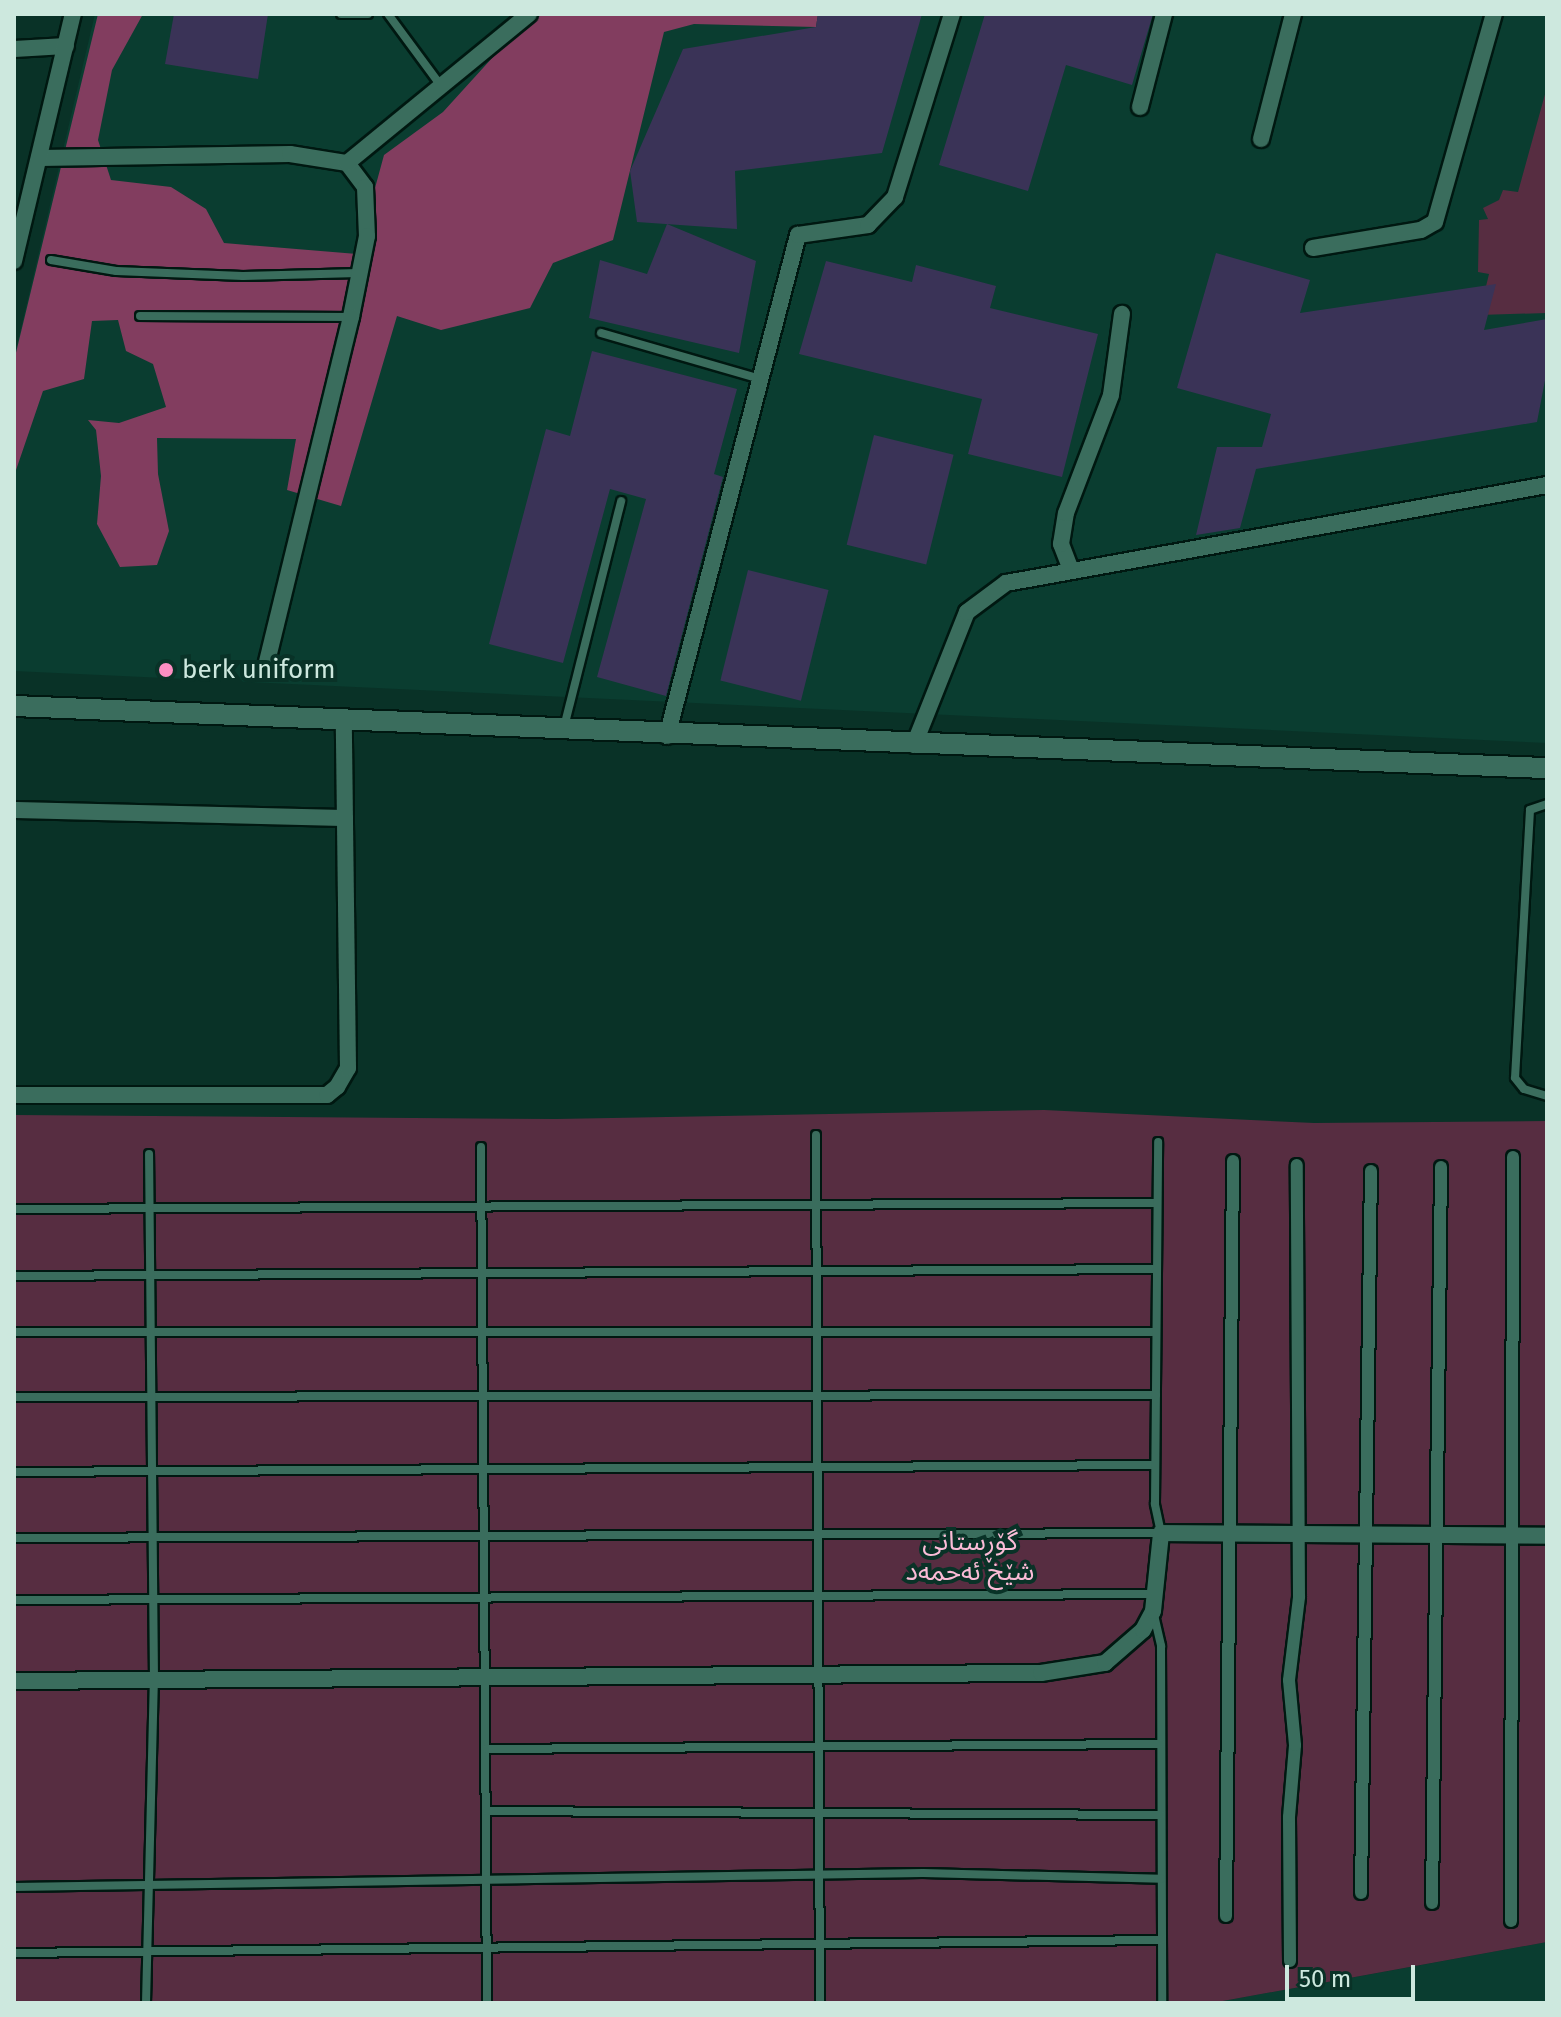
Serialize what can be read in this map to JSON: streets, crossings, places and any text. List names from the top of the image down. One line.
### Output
{"parks":["گۆڕستانی شێخ ئەحمەد"],"places":["berk uniform"],"scale_bar":"50 m"}
